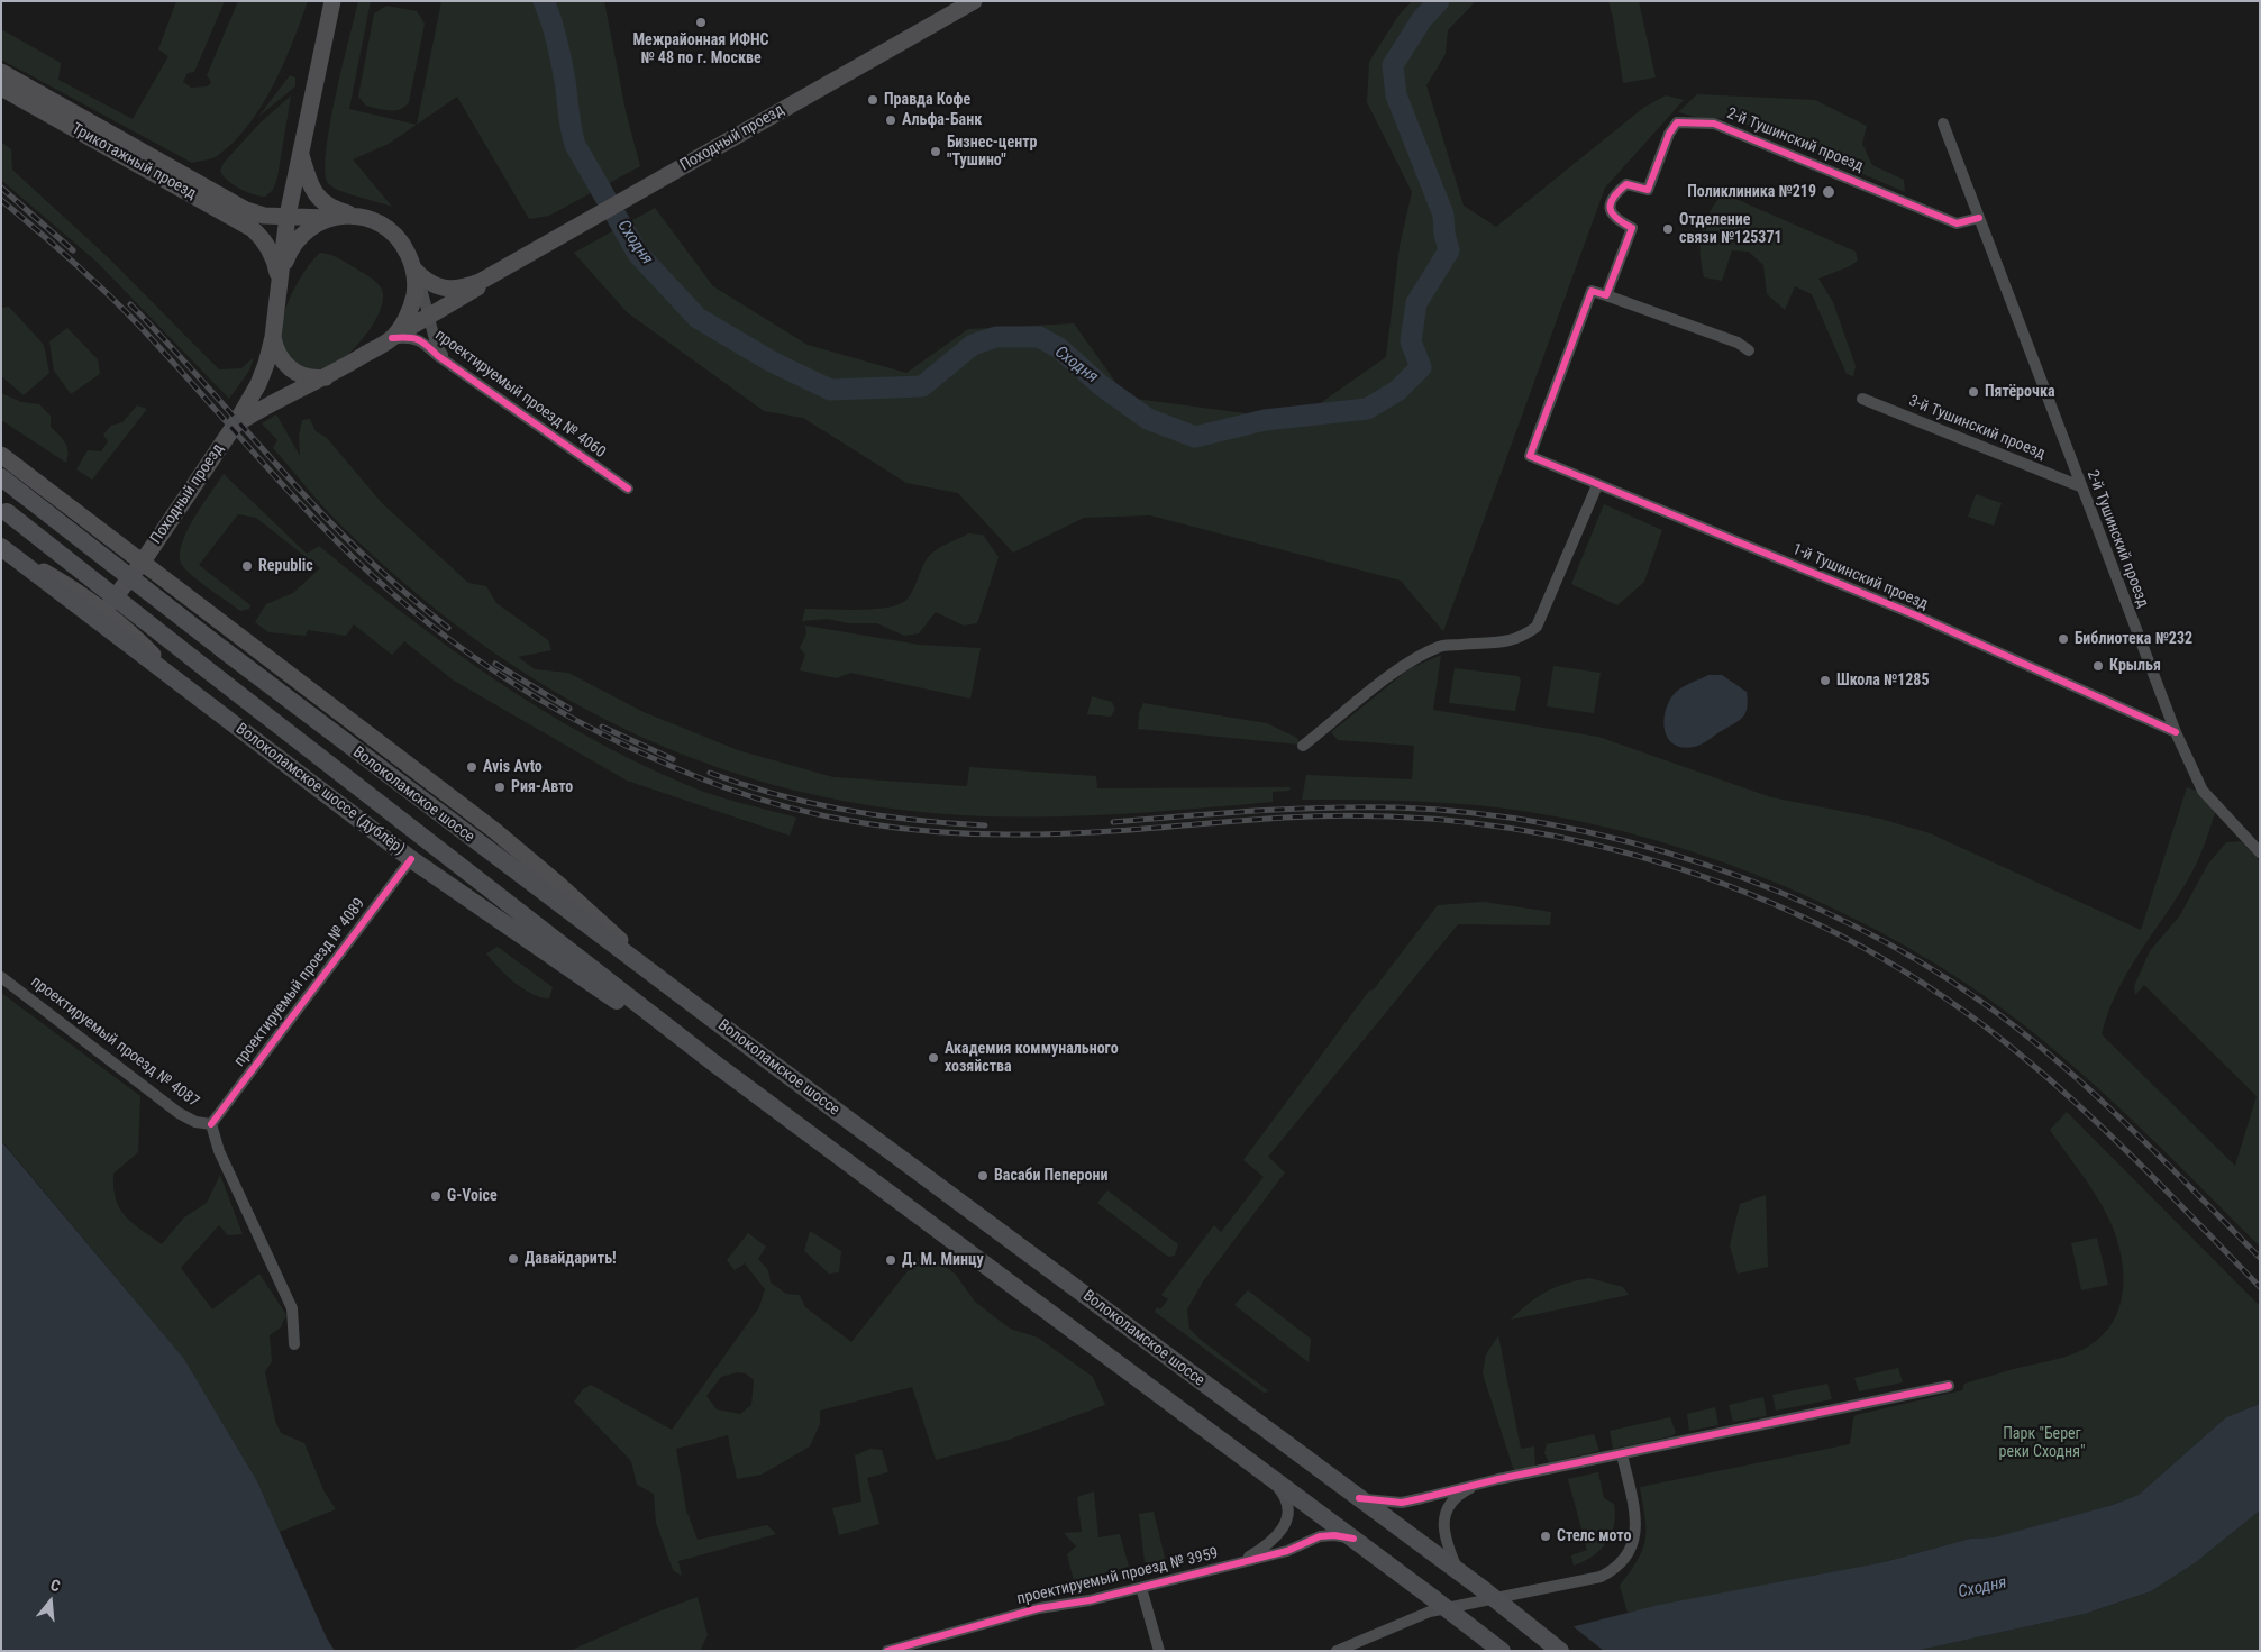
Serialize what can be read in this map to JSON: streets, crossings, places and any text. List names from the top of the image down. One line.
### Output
{"streets":{"main road":["Походный проезд","Трикотажный проезд","Волоколамское шоссе (дублёр)","Волоколамское шоссе"],"street":["2-й Тушинский проезд","проектируемый проезд № 4060","3-й Тушинский проезд","1-й Тушинский проезд","проектируемый проезд № 4089","проектируемый проезд № 4087","проектируемый проезд № 3959"]},"crossings":[["Походный проезд","Трикотажный проезд"],["Походный проезд","проектируемый проезд № 4060"],["2-й Тушинский проезд","3-й Тушинский проезд"],["2-й Тушинский проезд","1-й Тушинский проезд"],["Трикотажный проезд","проектируемый проезд № 4060"],["Волоколамское шоссе (дублёр)","Волоколамское шоссе"],["Волоколамское шоссе (дублёр)","проектируемый проезд № 4089"],["Волоколамское шоссе","проектируемый проезд № 3959"],["проектируемый проезд № 4089","проектируемый проезд № 4087"]],"water":["Сходня"],"parks":["Парк \"Берег реки Сходня\""],"places":["Межрайонная ИФНС № 48 по г. Москве","Правда Кофе","Альфа-Банк","Бизнес-центр \"Тушино\"","Поликлиника №219","Отделение связи №125371","Пятёрочка","Republic","Библиотека №232","Крылья","Школа №1285","Avis Avto","Рия-Авто","Академия коммунального хозяйства","Васаби Пеперони","G-Voice","Давайдарить!","Д. М. Минцу","Стелс мото"],"north":"top"}
